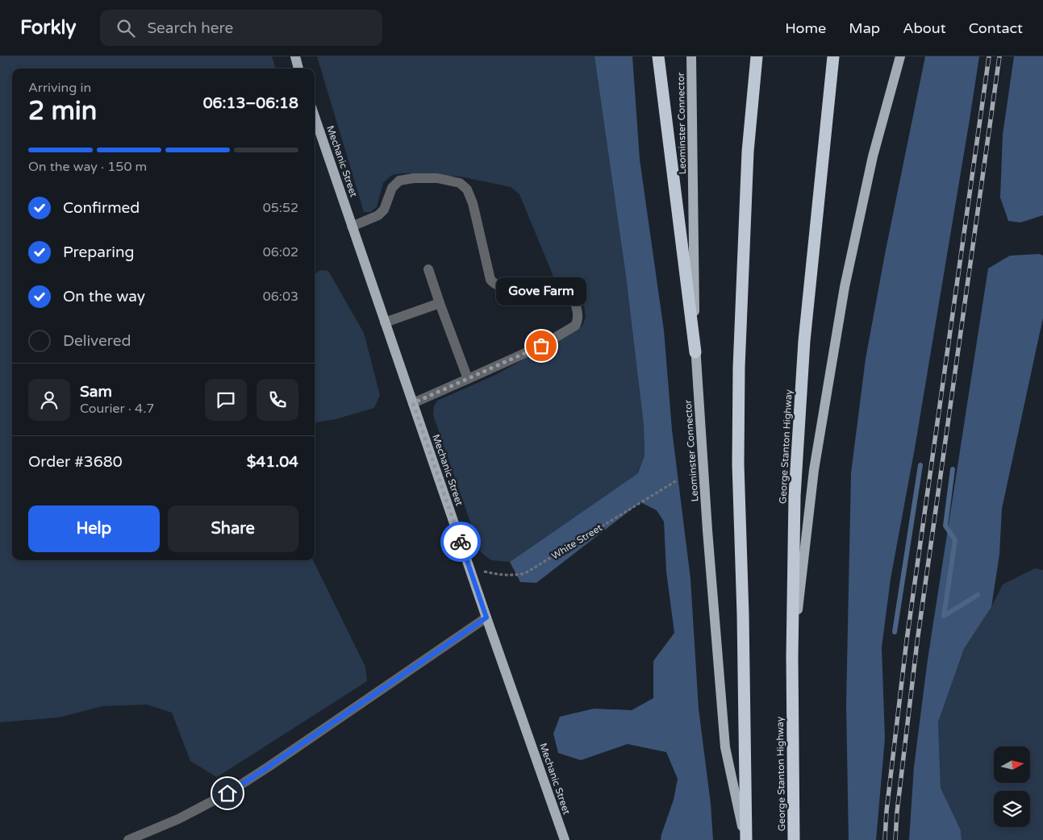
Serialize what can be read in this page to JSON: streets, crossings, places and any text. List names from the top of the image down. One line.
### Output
{"streets":{"highway":["George Stanton Highway"],"main road":["Leominster Connector","Mechanic Street"],"path":["White Street"]},"crossings":[["Mechanic Street","White Street"]],"places":["Gove Farm"],"north":"right","page":{"header":"Forkly","search":"Search here","nav":["Home","Map","About","Contact"],"heading":["2 min","Arriving in","06:13–06:18"],"panel":["Sam","Courier · 4.7","Order #3680","$41.04"],"bar":"On the way · 150 m","list":[["Confirmed","05:52"],["Preparing","06:02"],["On the way","06:03"],"Delivered"],"bubble":"Gove Farm","buttons":["Help","Share"]}}
